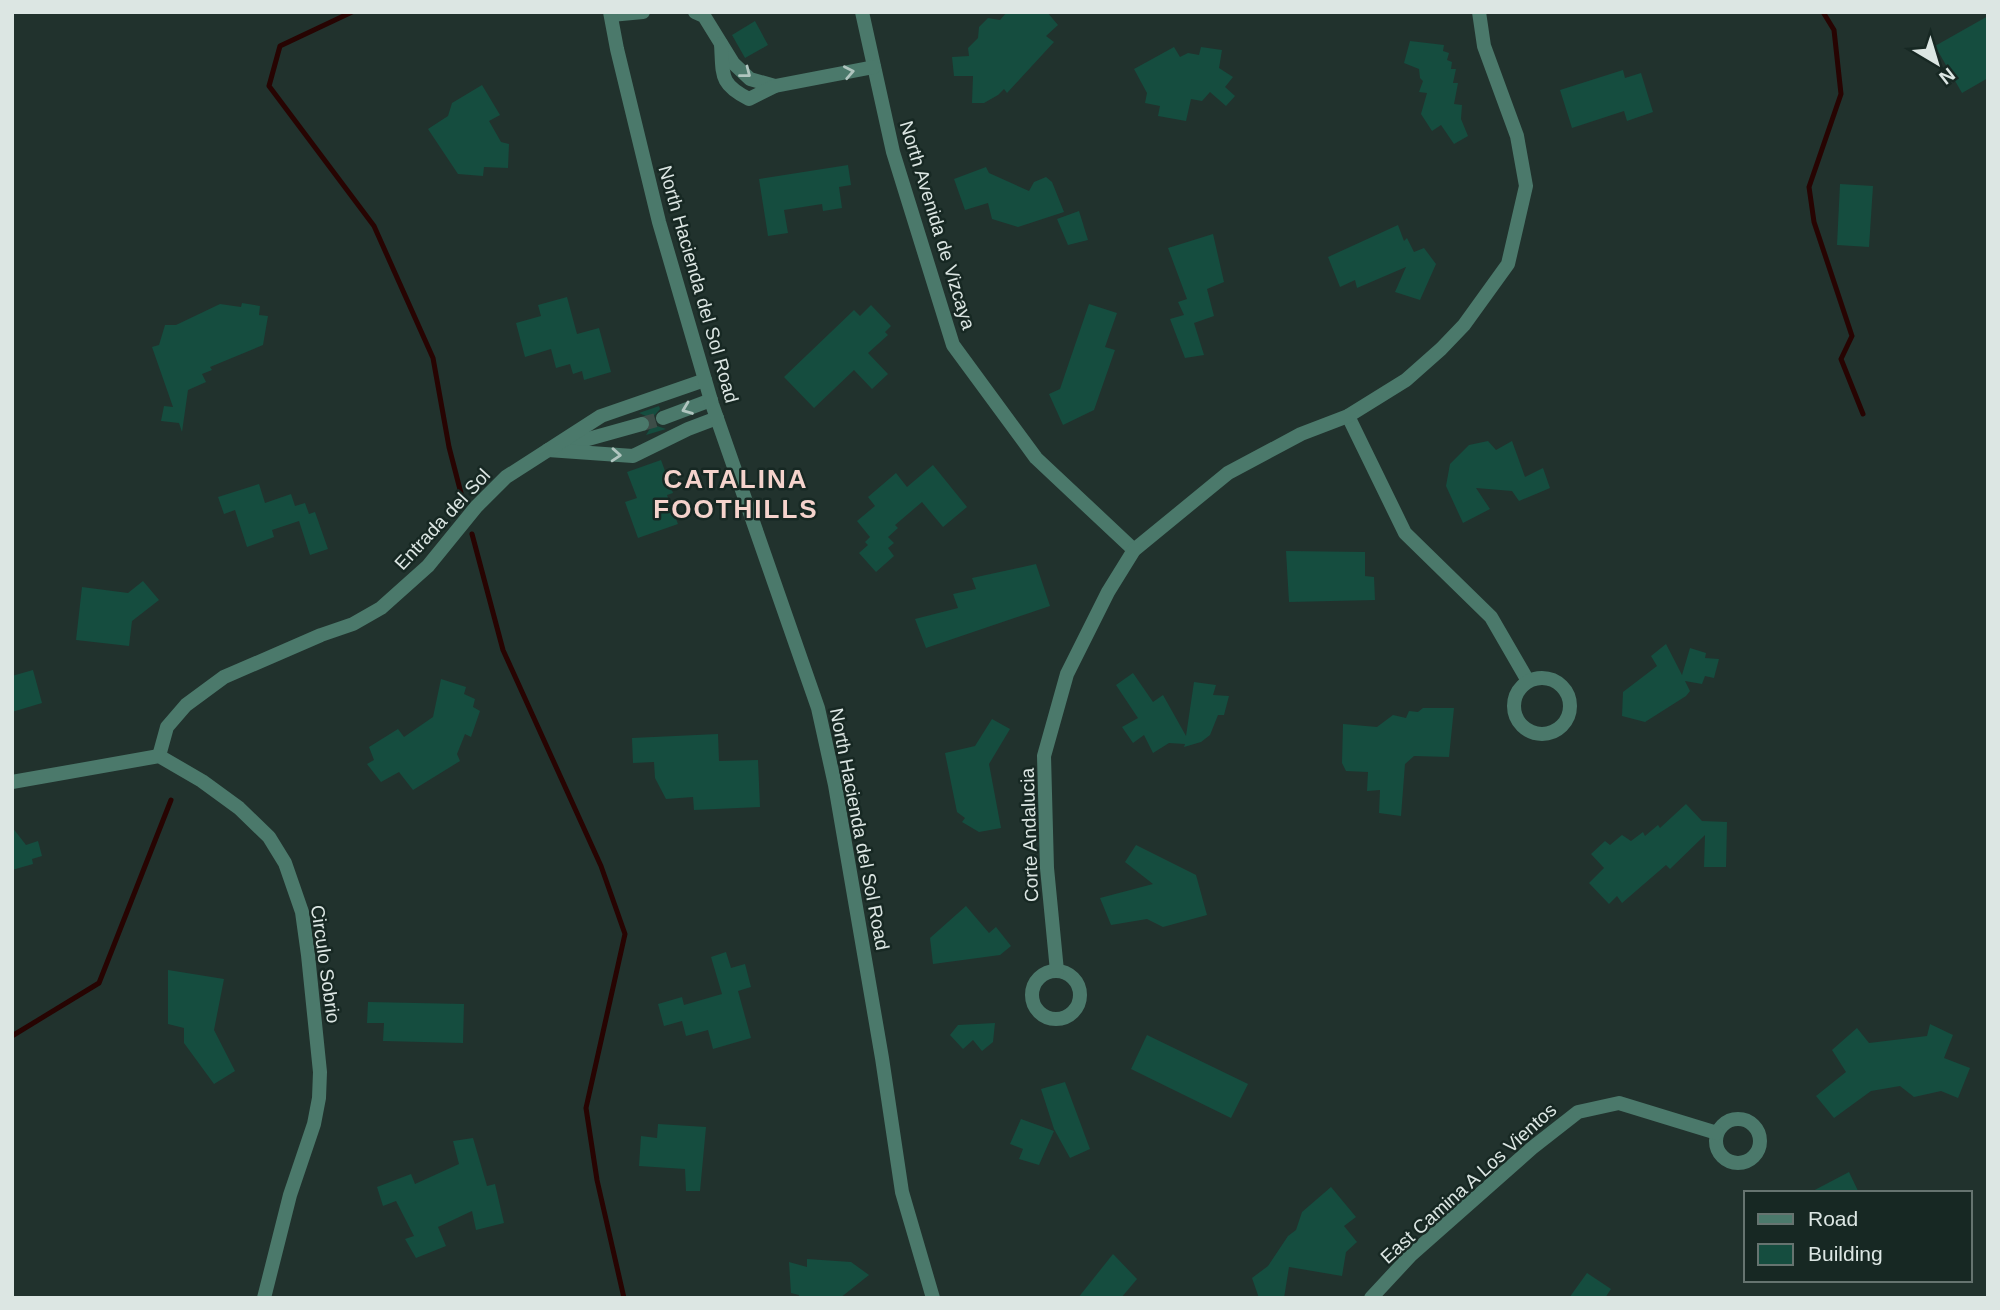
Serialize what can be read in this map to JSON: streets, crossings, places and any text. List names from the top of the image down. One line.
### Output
{"streets":{"street":["North Avenida de Vizcaya","North Hacienda del Sol Road","Entrada del Sol","Corte Andalucia","Circulo Sobrio","East Camina A Los Vientos"]},"crossings":[["North Avenida de Vizcaya","Corte Andalucia"],["North Hacienda del Sol Road","Entrada del Sol"],["Entrada del Sol","Circulo Sobrio"]],"districts":["CATALINA FOOTHILLS"],"legend":["Road","Building"],"north":"bottom right"}
